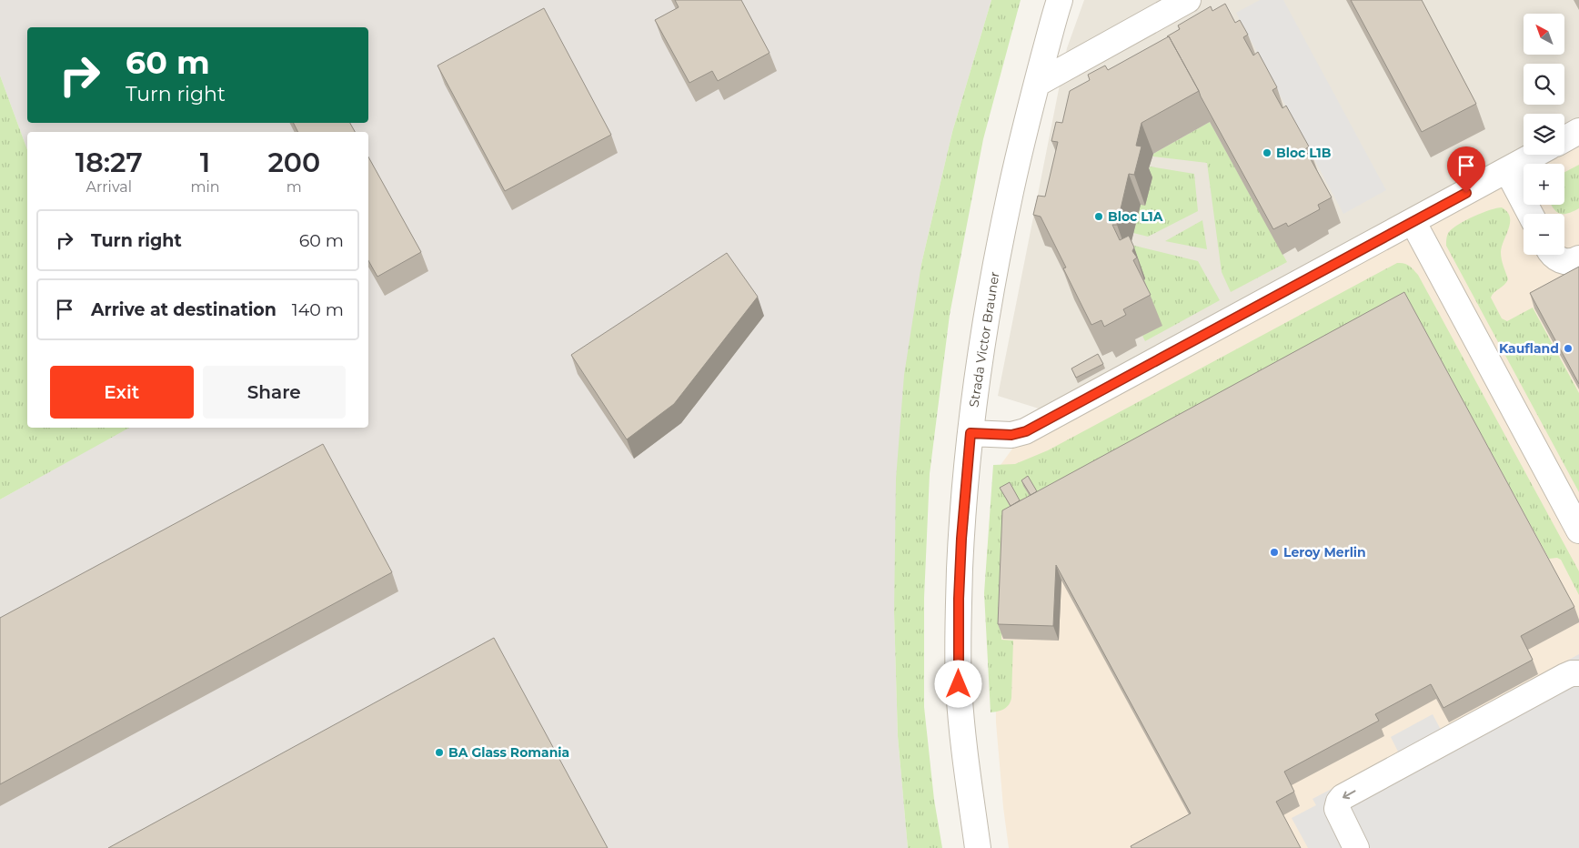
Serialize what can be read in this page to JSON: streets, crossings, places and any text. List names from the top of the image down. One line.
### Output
{"streets":{"street":["Strada Victor Brauner"]},"places":["Bloc L1B","Bloc L1A","Kaufland","Leroy Merlin","BA Glass Romania"],"north":"top left","page":{"map_buttons":["+","−"],"turn":["60 m","Turn right"],"eta":["18:27","Arrival","1","min","200","m"],"list":[{"name":"Turn right","value":"60 m"},{"name":"Arrive at destination","value":"140 m"}],"buttons":["Exit","Share"]}}
